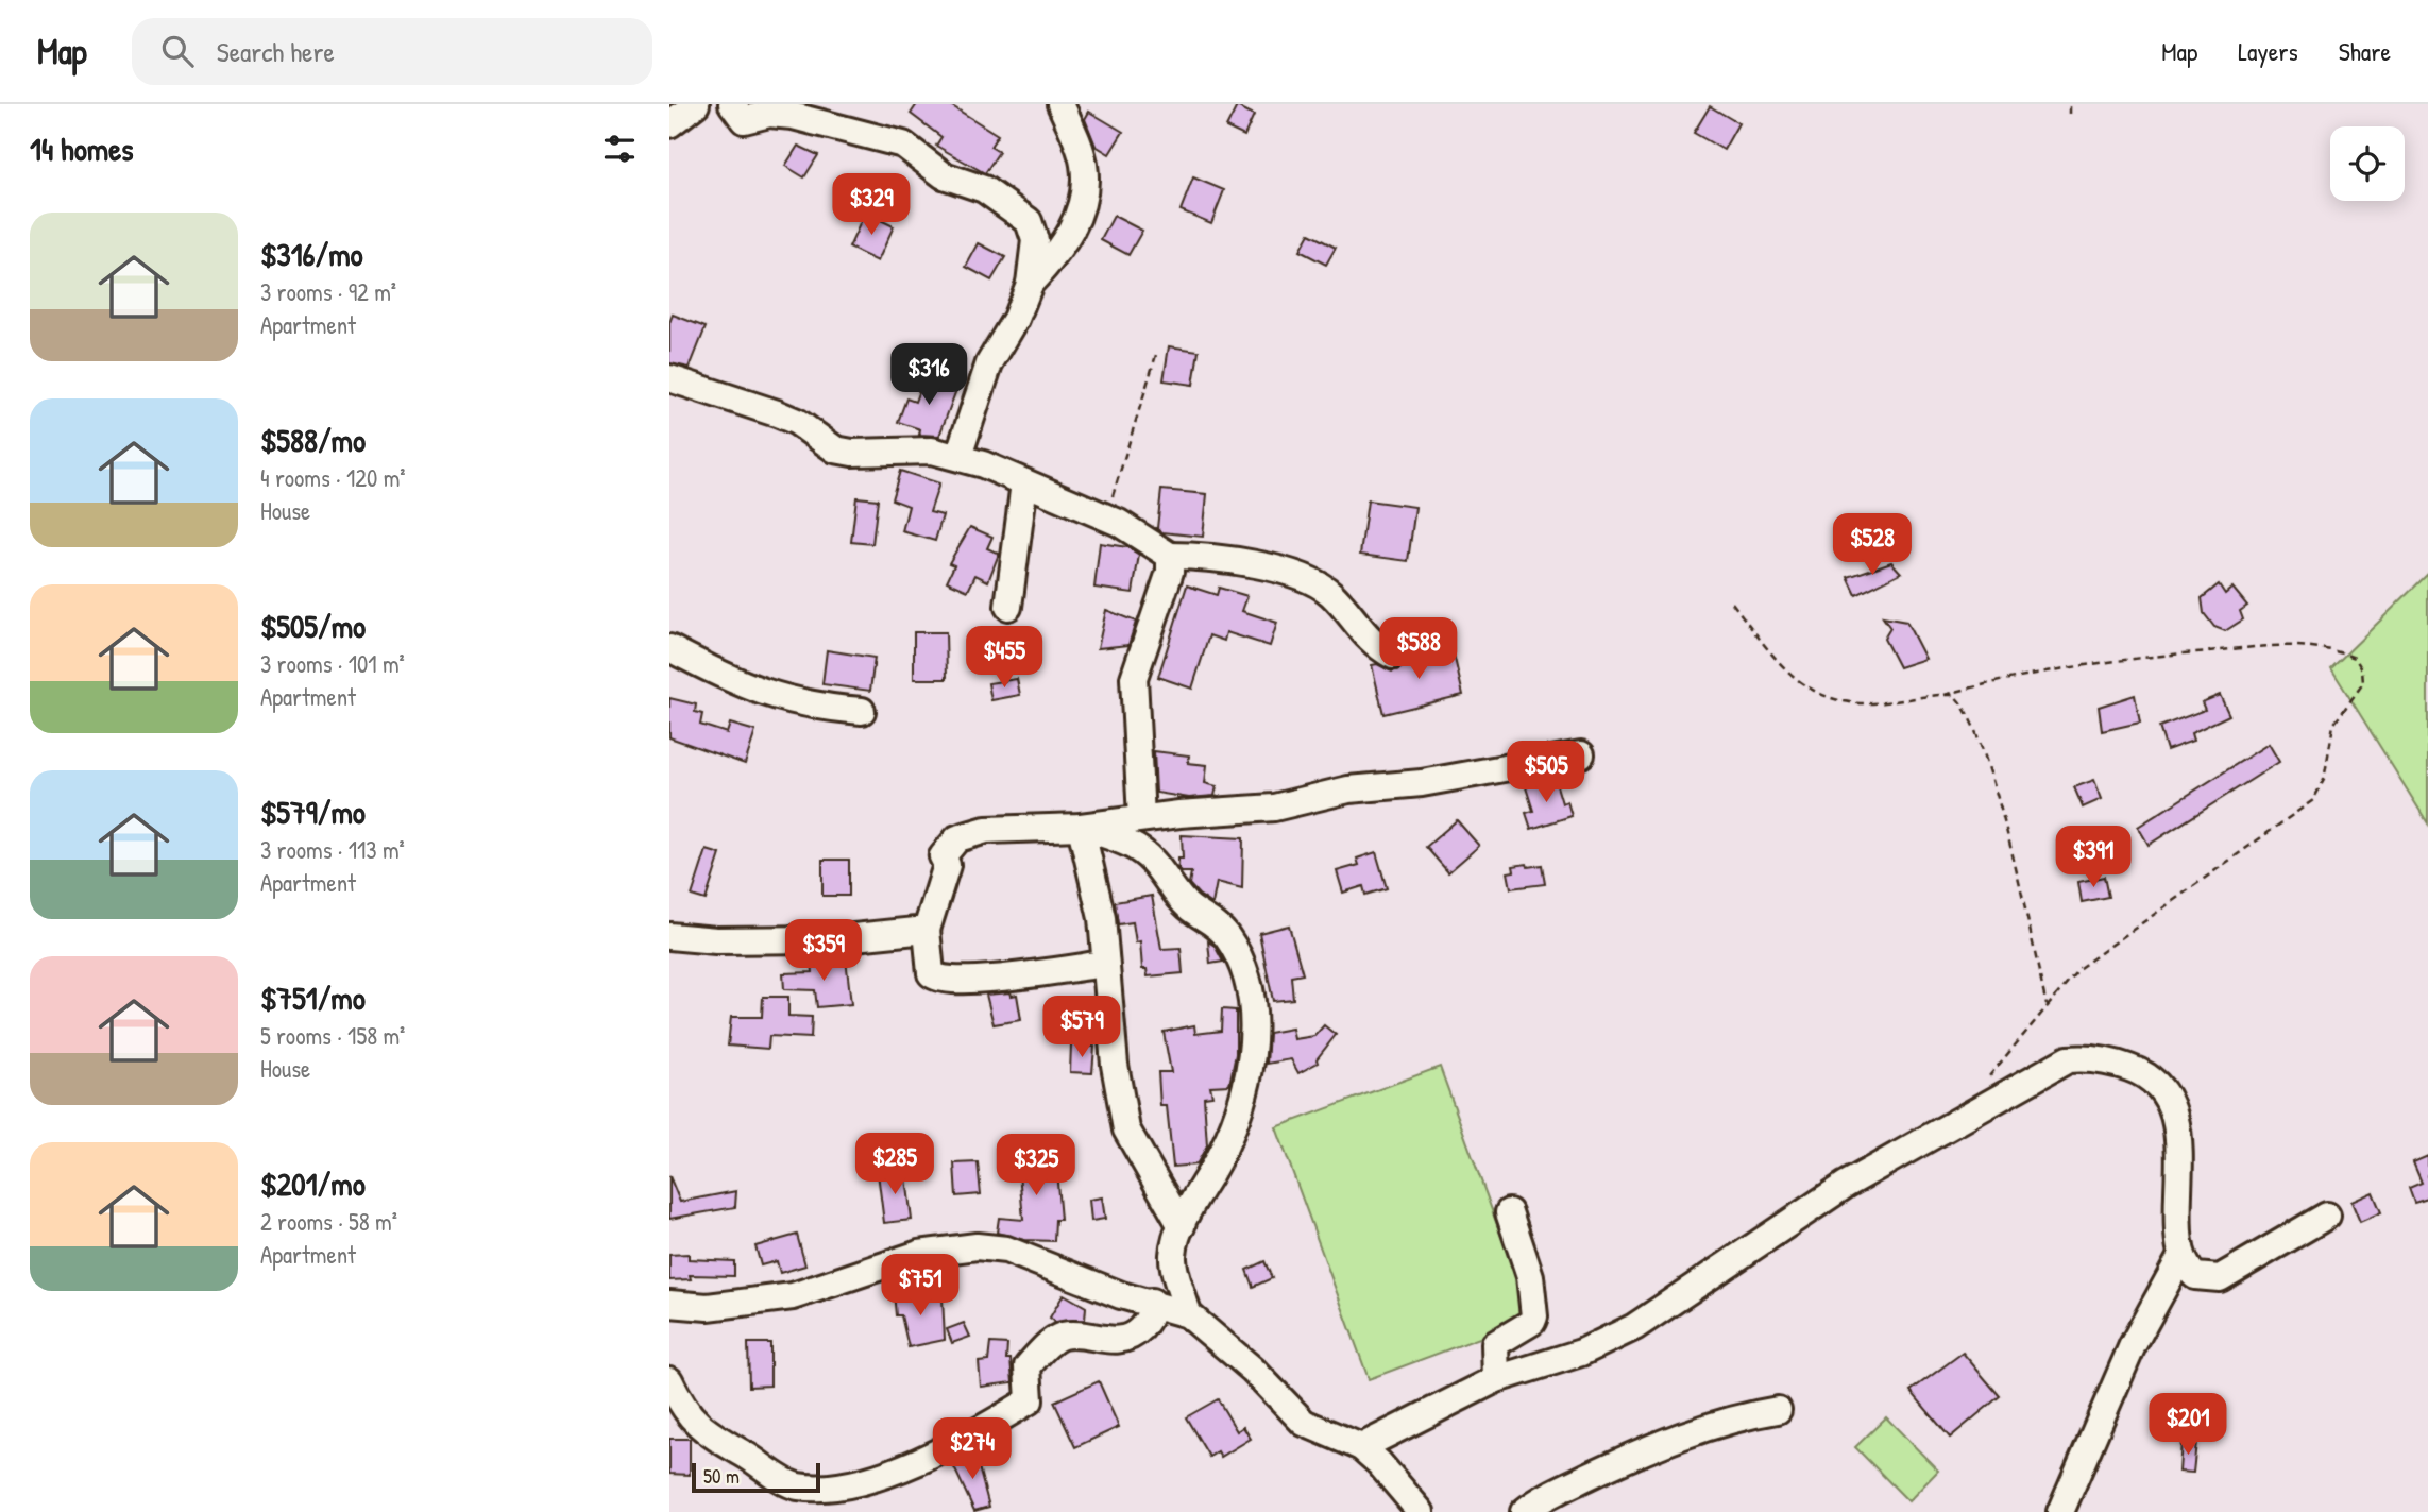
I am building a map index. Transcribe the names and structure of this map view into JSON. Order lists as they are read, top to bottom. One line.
{"scale_bar":"50 m","page":{"header":"Map","search":"Search here","nav":["Map","Layers","Share"],"heading":"14 homes","price":["$329","$316","$528","$588","$455","$505","$391","$359","$579","$285","$325","$751","$201","$274"],"list":[{"name":"$316/mo","note":"3 rooms · 92 m² · Apartment"},{"name":"$588/mo","note":"4 rooms · 120 m² · House"},{"name":"$505/mo","note":"3 rooms · 101 m² · Apartment"},{"name":"$579/mo","note":"3 rooms · 113 m² · Apartment"},{"name":"$751/mo","note":"5 rooms · 158 m² · House"},{"name":"$201/mo","note":"2 rooms · 58 m² · Apartment"}],"scale":"50 m"}}
